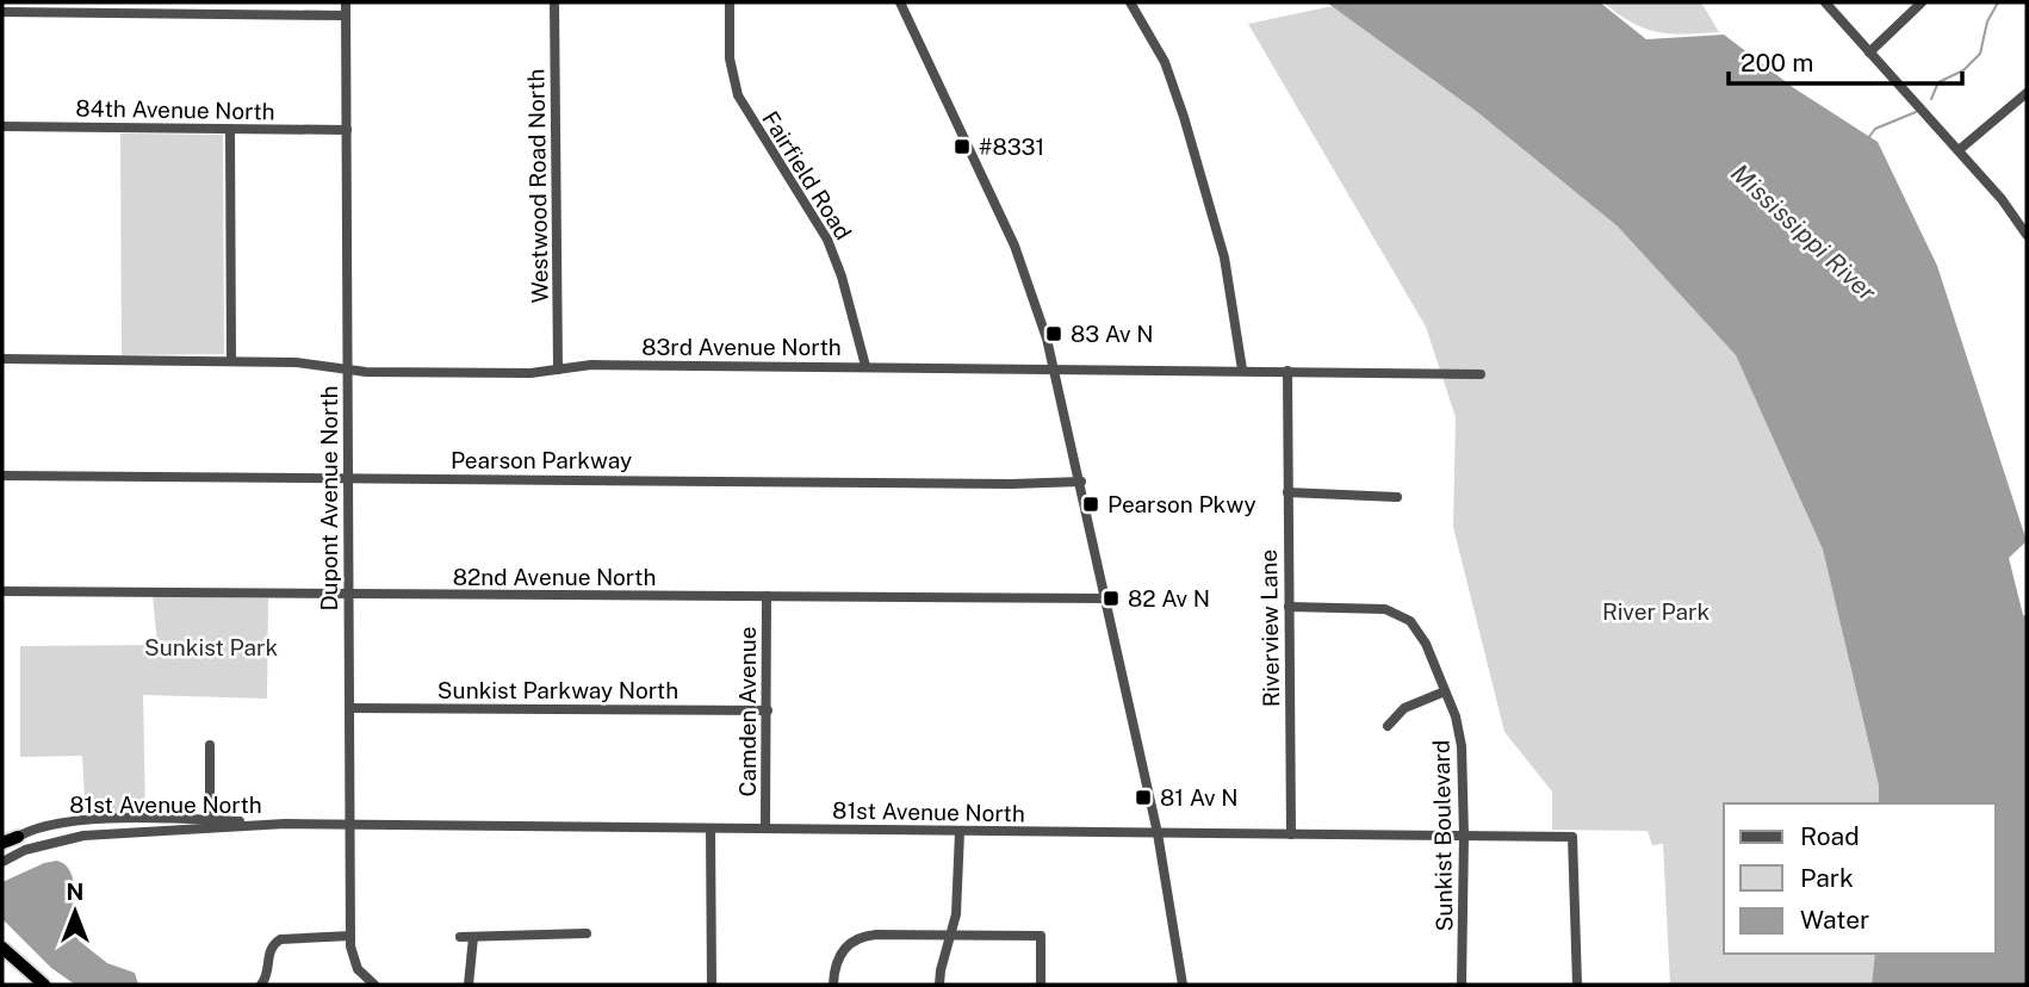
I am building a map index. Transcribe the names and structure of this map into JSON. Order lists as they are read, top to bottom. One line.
{"streets":{"street":["84th Avenue North","Fairfield Road","Westwood Road North","83rd Avenue North","Pearson Parkway","Dupont Avenue North","82nd Avenue North","Riverview Lane","Sunkist Parkway North","Camden Avenue","81st Avenue North","Sunkist Boulevard"]},"crossings":[["84th Avenue North","Dupont Avenue North"],["Fairfield Road","83rd Avenue North"],["Westwood Road North","83rd Avenue North"],["83rd Avenue North","Dupont Avenue North"],["83rd Avenue North","Riverview Lane"],["Pearson Parkway","Dupont Avenue North"],["Dupont Avenue North","82nd Avenue North"],["Dupont Avenue North","Sunkist Parkway North"],["Dupont Avenue North","81st Avenue North"],["82nd Avenue North","Camden Avenue"],["Riverview Lane","81st Avenue North"],["Riverview Lane","Sunkist Boulevard"],["Sunkist Parkway North","Camden Avenue"],["Camden Avenue","81st Avenue North"],["81st Avenue North","Sunkist Boulevard"]],"water":["Mississippi River"],"parks":["River Park","Sunkist Park"],"places":{"transit":["#8331","83 Av N","Pearson Pkwy","82 Av N","81 Av N"]},"legend":["Road","Park","Water"],"scale_bar":"200 m","north":"top"}
